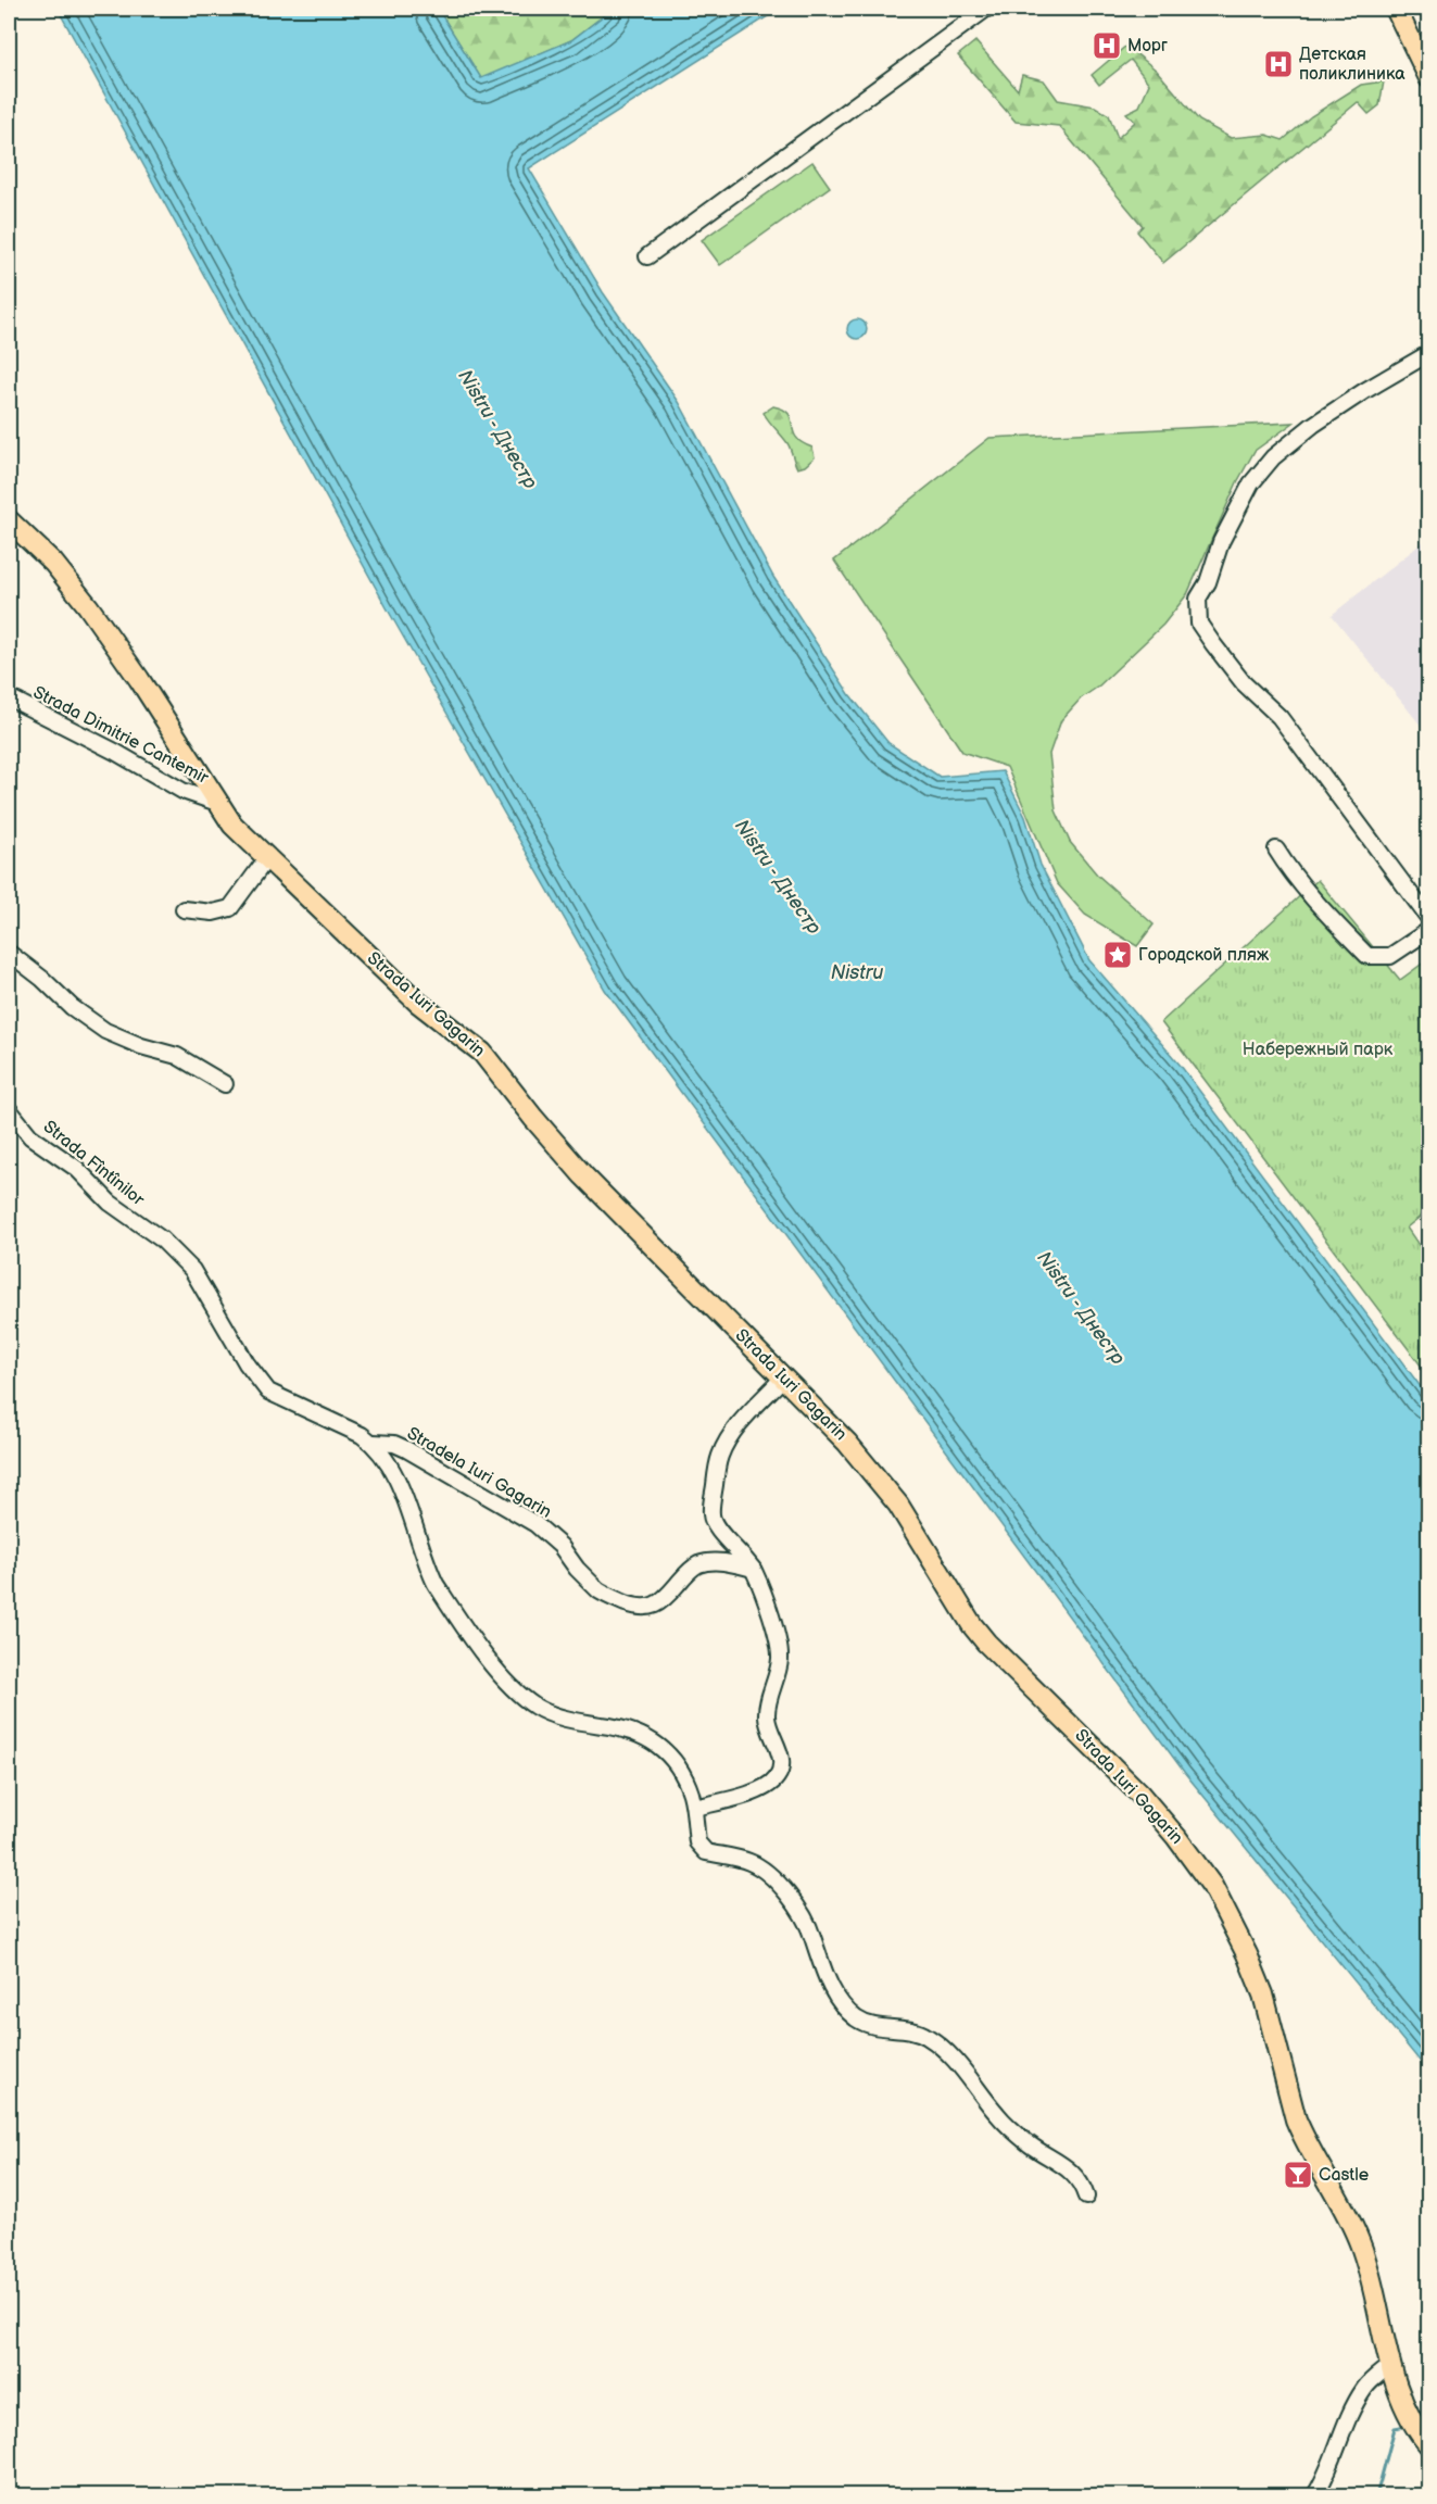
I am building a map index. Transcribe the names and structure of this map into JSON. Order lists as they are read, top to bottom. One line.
{"streets":{"main road":["Strada Iuri Gagarin"],"street":["Strada Dimitrie Cantemir","Strada Fîntînilor","Stradela Iuri Gagarin"]},"crossings":[["Strada Dimitrie Cantemir","Strada Iuri Gagarin"],["Strada Fîntînilor","Stradela Iuri Gagarin"]],"water":["Nistru - Днестр","Nistru"],"parks":["Набережный парк"],"places":{"hospital":["Морг","Детская поликлиника"],"place":["Городской пляж"],"bar":["Castle"]}}
